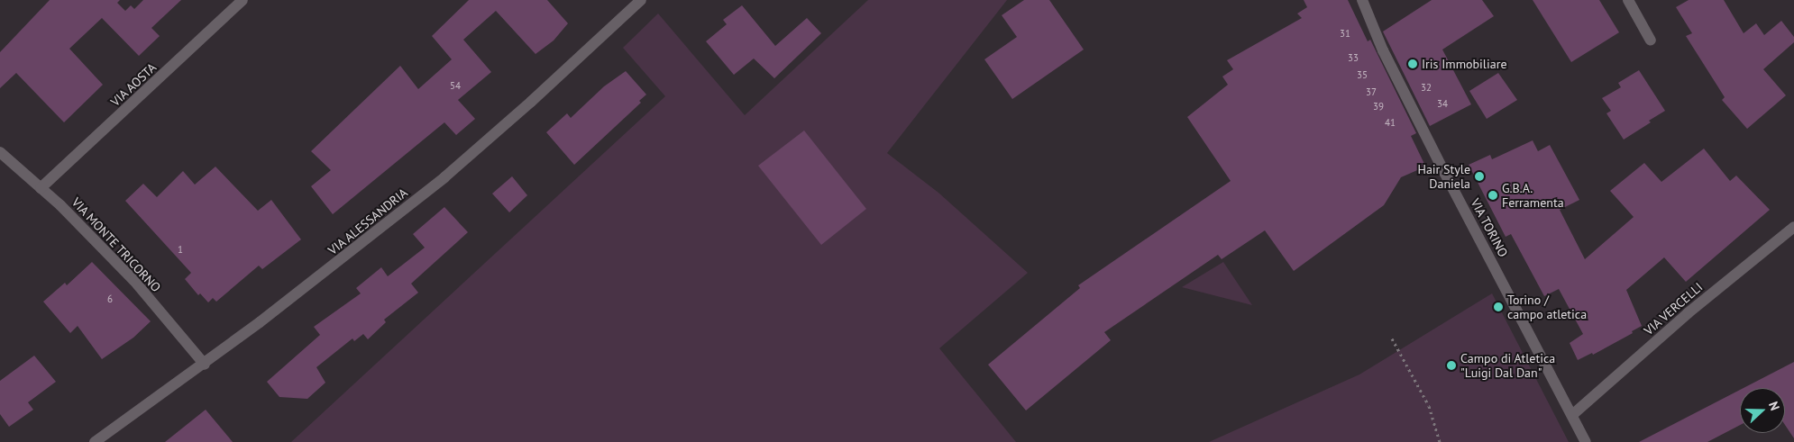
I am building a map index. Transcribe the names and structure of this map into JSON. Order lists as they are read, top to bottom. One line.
{"streets":{"street":["VIA AOSTA","VIA ALESSANDRIA","VIA TORINO","VIA MONTE TRICORNO","VIA VERCELLI"]},"crossings":[["VIA AOSTA","VIA MONTE TRICORNO"],["VIA ALESSANDRIA","VIA MONTE TRICORNO"],["VIA TORINO","VIA VERCELLI"]],"places":["Iris Immobiliare","Hair Style Daniela","G.B.A. Ferramenta","Torino / campo atletica","Campo di Atletica \"Luigi Dal Dan\""],"house_numbers":["31","33","35","54","32","37","34","39","41","1","6"],"north":"right"}
